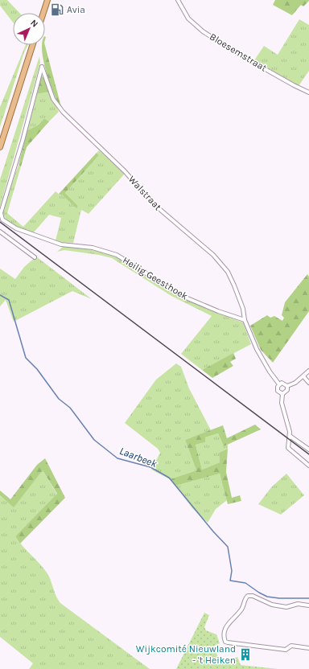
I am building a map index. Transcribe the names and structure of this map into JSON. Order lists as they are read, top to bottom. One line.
{"streets":{"street":["Bloesemstraat","Walstraat","Heilig Geesthoek"]},"crossings":[["Walstraat","Heilig Geesthoek"]],"water":["Laarbeek"],"places":{"fuel station":["Avia"],"building":["Wijkcomité Nieuwland - 't Heiken"]},"north":"top right"}
